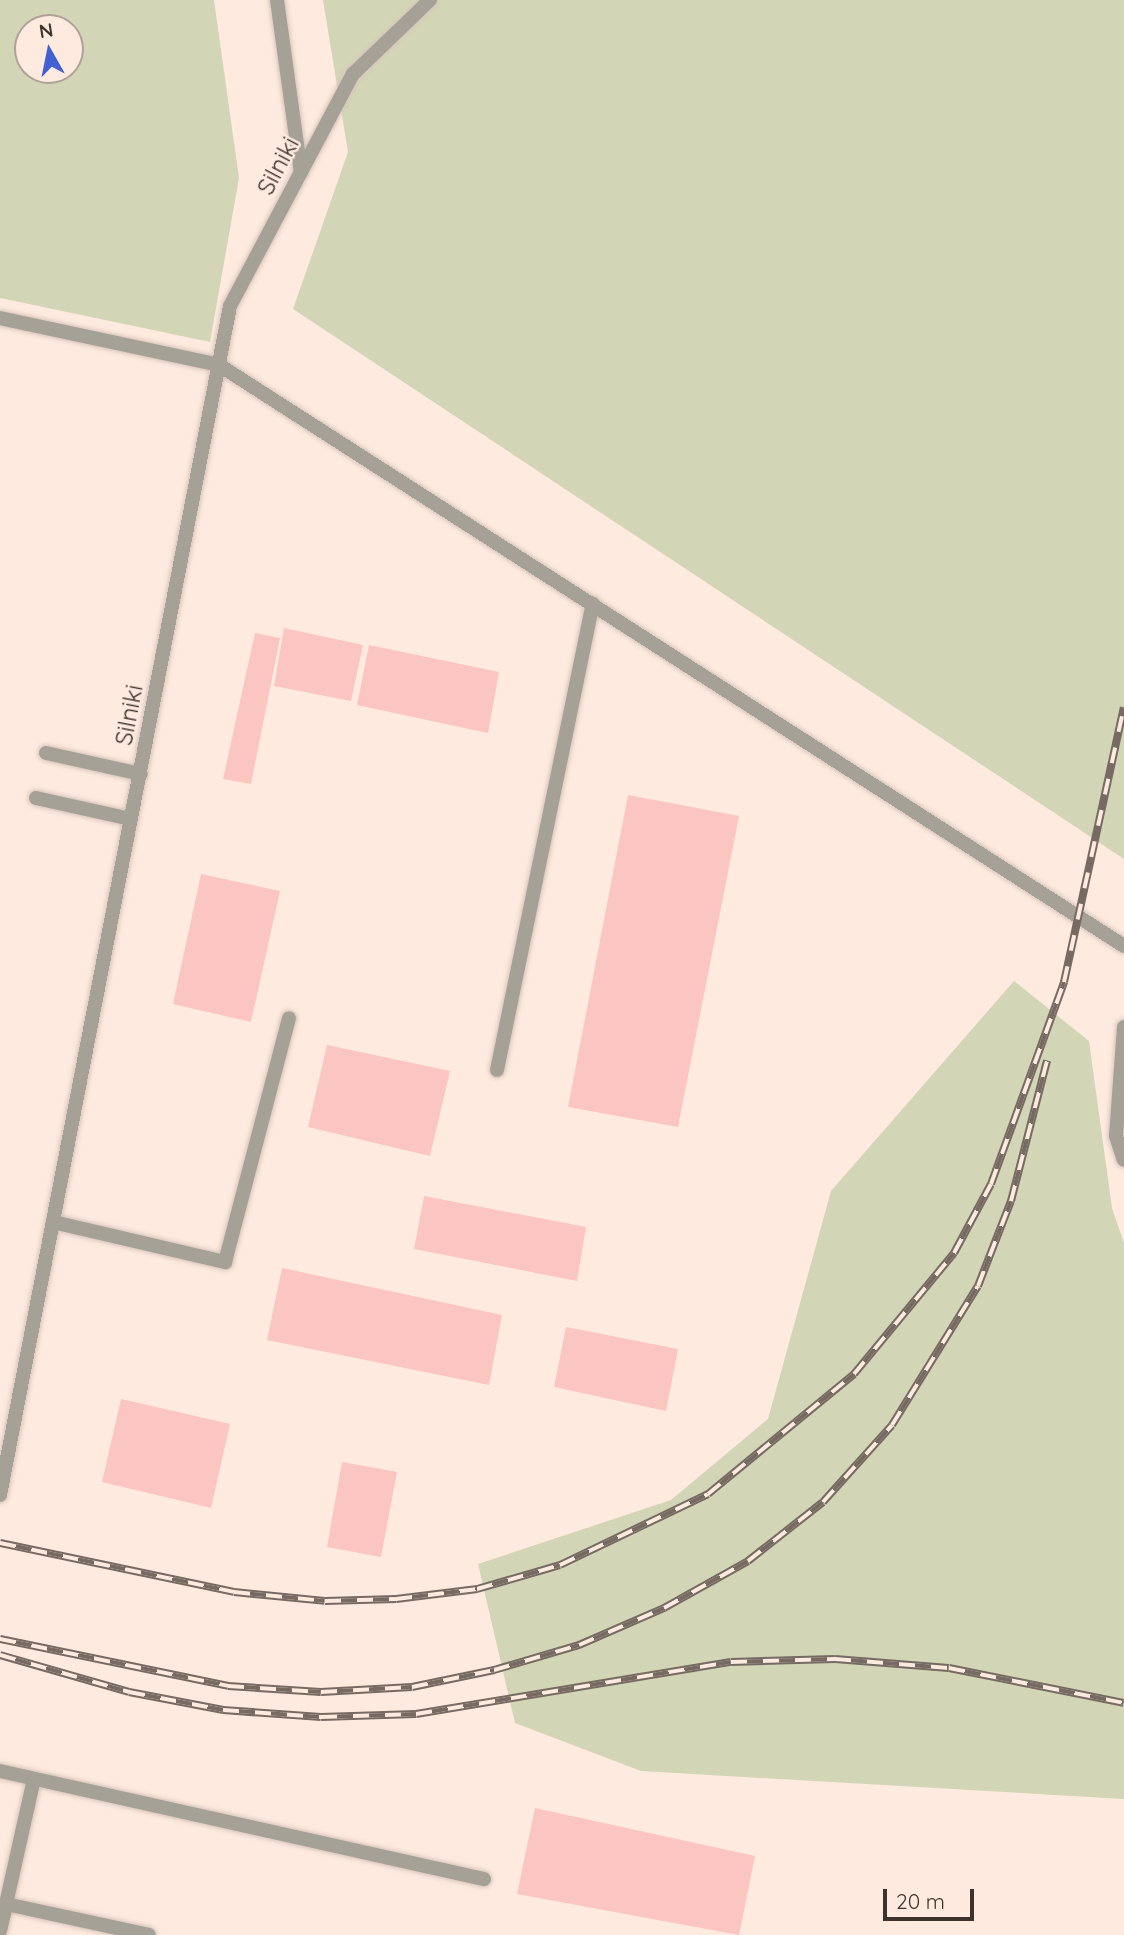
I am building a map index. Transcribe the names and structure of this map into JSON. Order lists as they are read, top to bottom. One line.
{"streets":{"lane":["Silniki"]},"scale_bar":"20 m","north":"top"}
